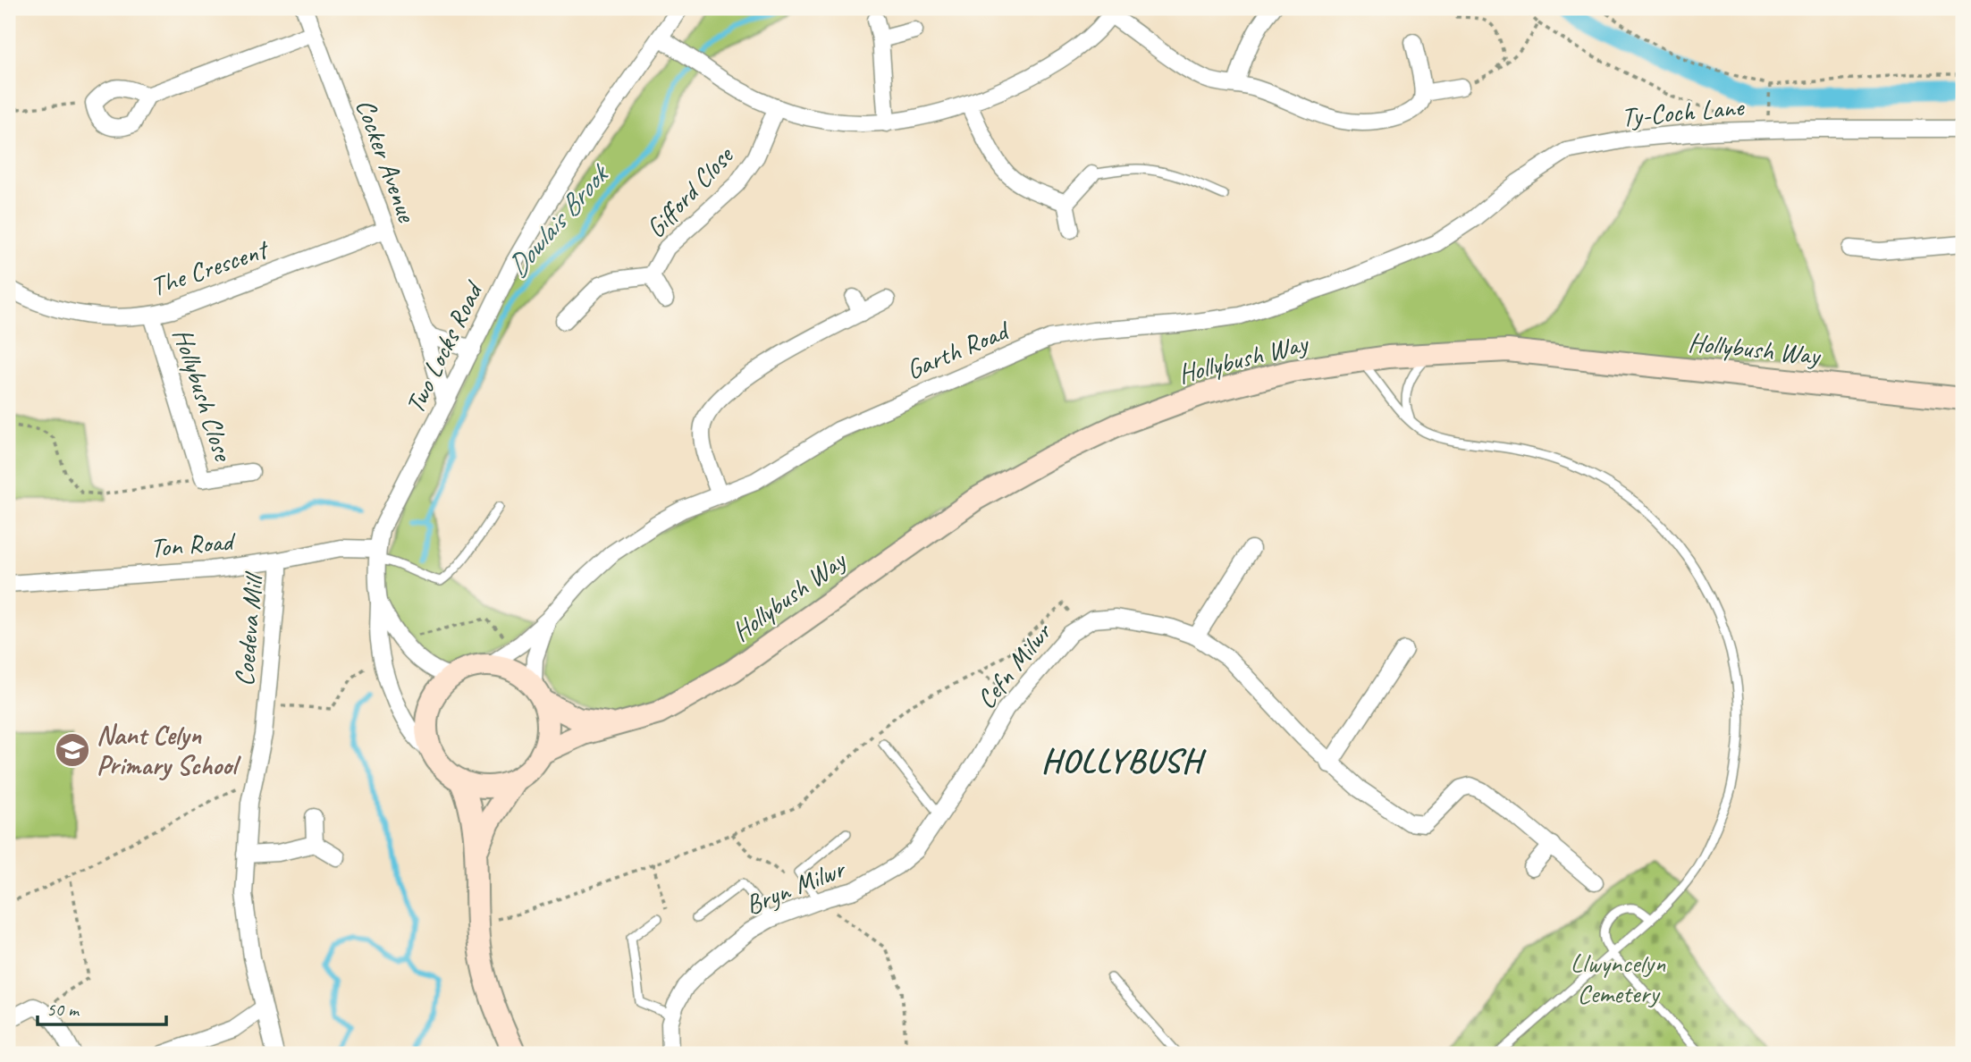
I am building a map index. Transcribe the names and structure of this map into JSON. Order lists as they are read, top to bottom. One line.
{"streets":{"street":["Ty-Coch Lane","Cocker Avenue","Gifford Close","The Crescent","Two Locks Road","Hollybush Way","Garth Road","Hollybush Close","Ton Road","Coedeva Mill","Cefn Milwr","Bryn Milwr"]},"crossings":[["Ty-Coch Lane","Garth Road"],["Cocker Avenue","The Crescent"],["Cocker Avenue","Two Locks Road"],["The Crescent","Hollybush Close"],["Two Locks Road","Hollybush Way"],["Two Locks Road","Garth Road"],["Two Locks Road","Ton Road"],["Hollybush Way","Garth Road"],["Ton Road","Coedeva Mill"],["Cefn Milwr","Bryn Milwr"]],"districts":["HOLLYBUSH"],"water":["Dowlais Brook"],"parks":["Llwyncelyn Cemetery"],"places":{"school or university":["Nant Celyn Primary School"]},"scale_bar":"50 m"}
